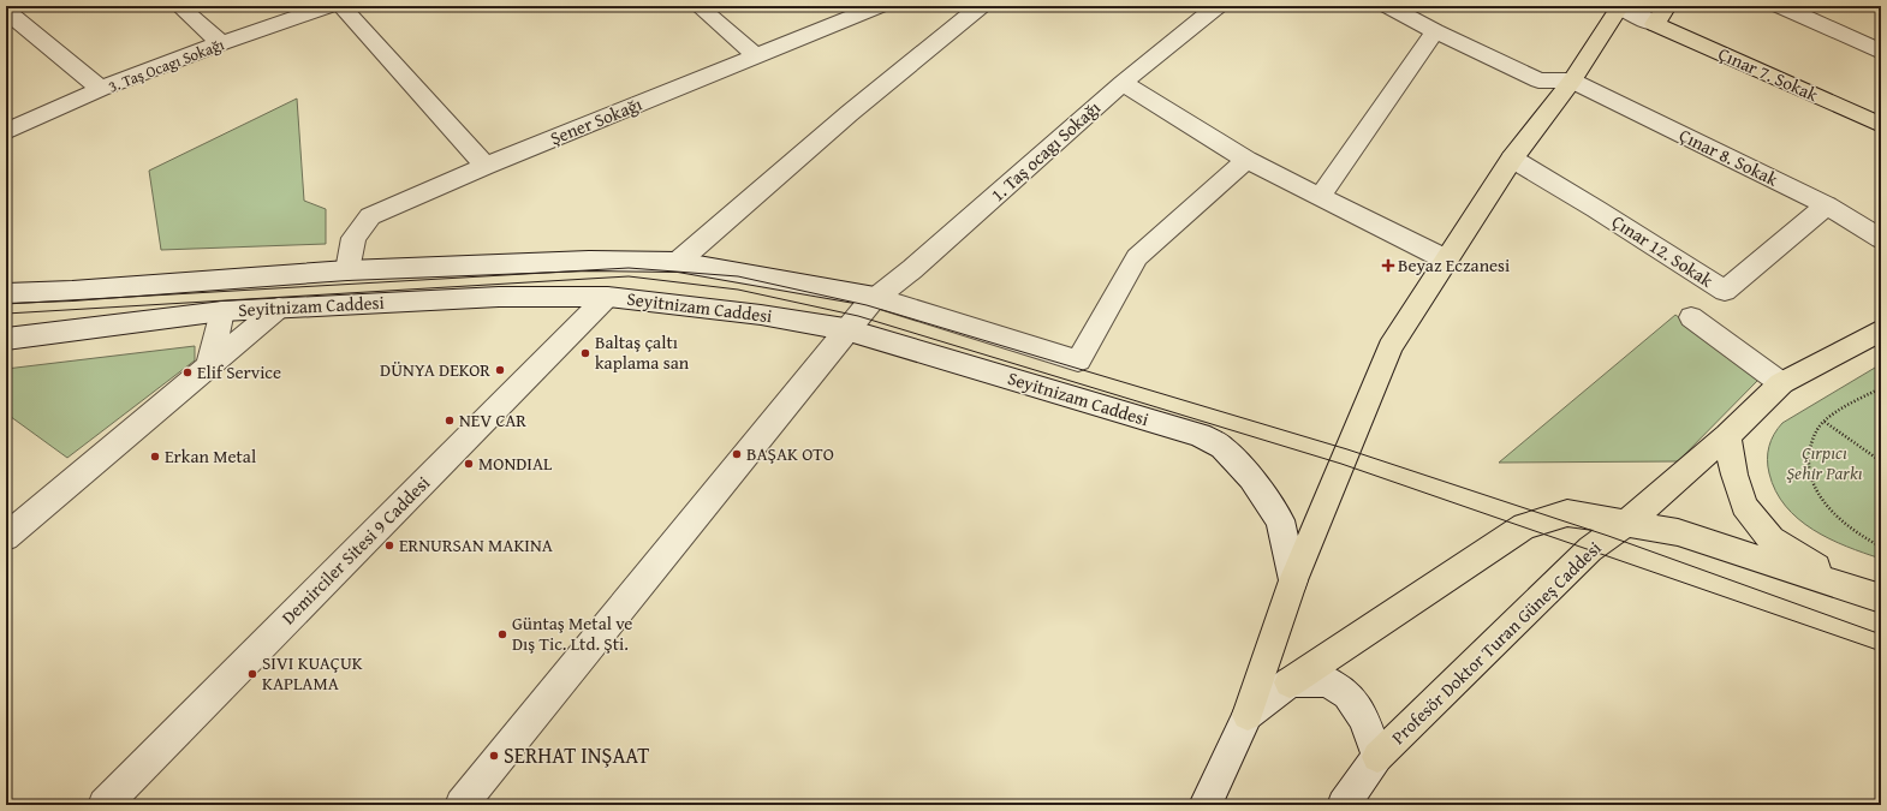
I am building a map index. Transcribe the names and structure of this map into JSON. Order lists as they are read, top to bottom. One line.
{"streets":{"main road":["Çınar 7. Sokak","Profesör Doktor Turan Güneş Caddesi"],"street":["3. Taş Ocagı Sokağı","Şener Sokağı","1. Taş ocagı Sokağı","Çınar 8. Sokak","Çınar 12. Sokak","Seyitnizam Caddesi","Demirciler Sitesi 9 Caddesi"]},"crossings":[["Şener Sokağı","Seyitnizam Caddesi"],["1. Taş ocagı Sokağı","Seyitnizam Caddesi"],["Çınar 8. Sokak","Çınar 12. Sokak"],["Seyitnizam Caddesi","Demirciler Sitesi 9 Caddesi"]],"parks":["Çırpıcı Şehir Parkı"],"places":{"health":["Beyaz Eczanesi"],"other":["Baltaş çaltı kaplama san","DÜNYA DEKOR","Elif Service","NEV CAR","BAŞAK OTO","Erkan Metal","MONDIAL","ERNURSAN MAKINA","Güntaş Metal ve Dış Tic. Ltd. Şti.","SIVI KUAÇUK KAPLAMA","SERHAT INŞAAT"]}}
